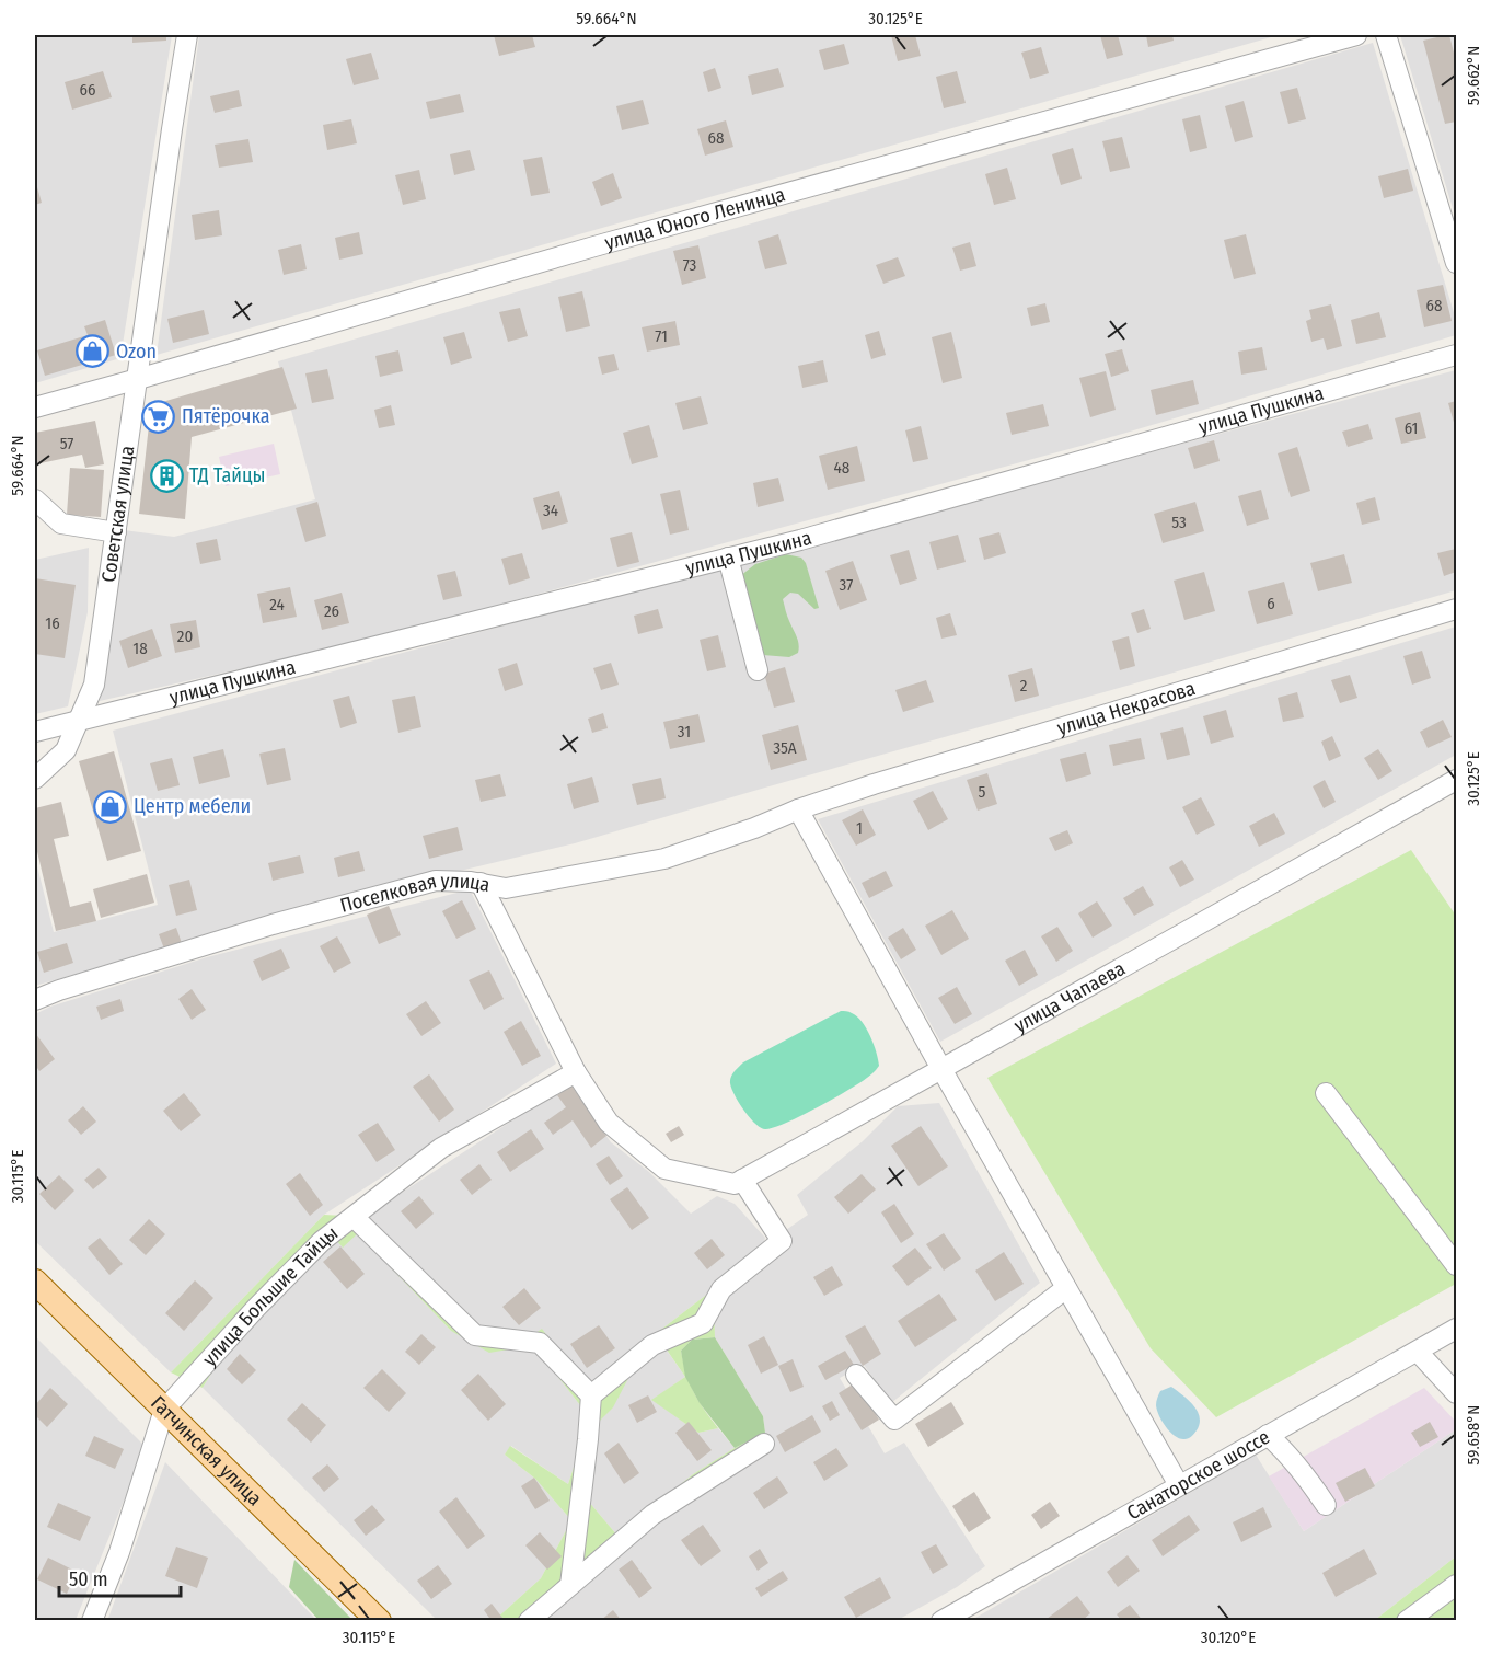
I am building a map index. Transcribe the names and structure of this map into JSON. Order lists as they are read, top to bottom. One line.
{"streets":{"main road":["Гатчинская улица"],"street":["улица Юного Ленинца","улица Пушкина","Советская улица","улица Некрасова","Поселковая улица","улица Чапаева","улица Большие Тайцы","Санаторское шоссе"]},"crossings":[["улица Юного Ленинца","Советская улица"],["улица Пушкина","Советская улица"],["улица Некрасова","Поселковая улица"],["улица Большие Тайцы","Гатчинская улица"]],"places":{"shop":["Ozon","Центр мебели"],"supermarket":["Пятёрочка"],"building":["ТД Тайцы"]},"house_numbers":["66","68","73","68","71","61","57","48","34","53","37","6","24","26","16","20","18","2","31","35А","5","1"],"scale_bar":"50 m","coordinates":["59.664°N","30.125°E","59.662°N","30.115°E","59.658°N","30.120°E"]}
